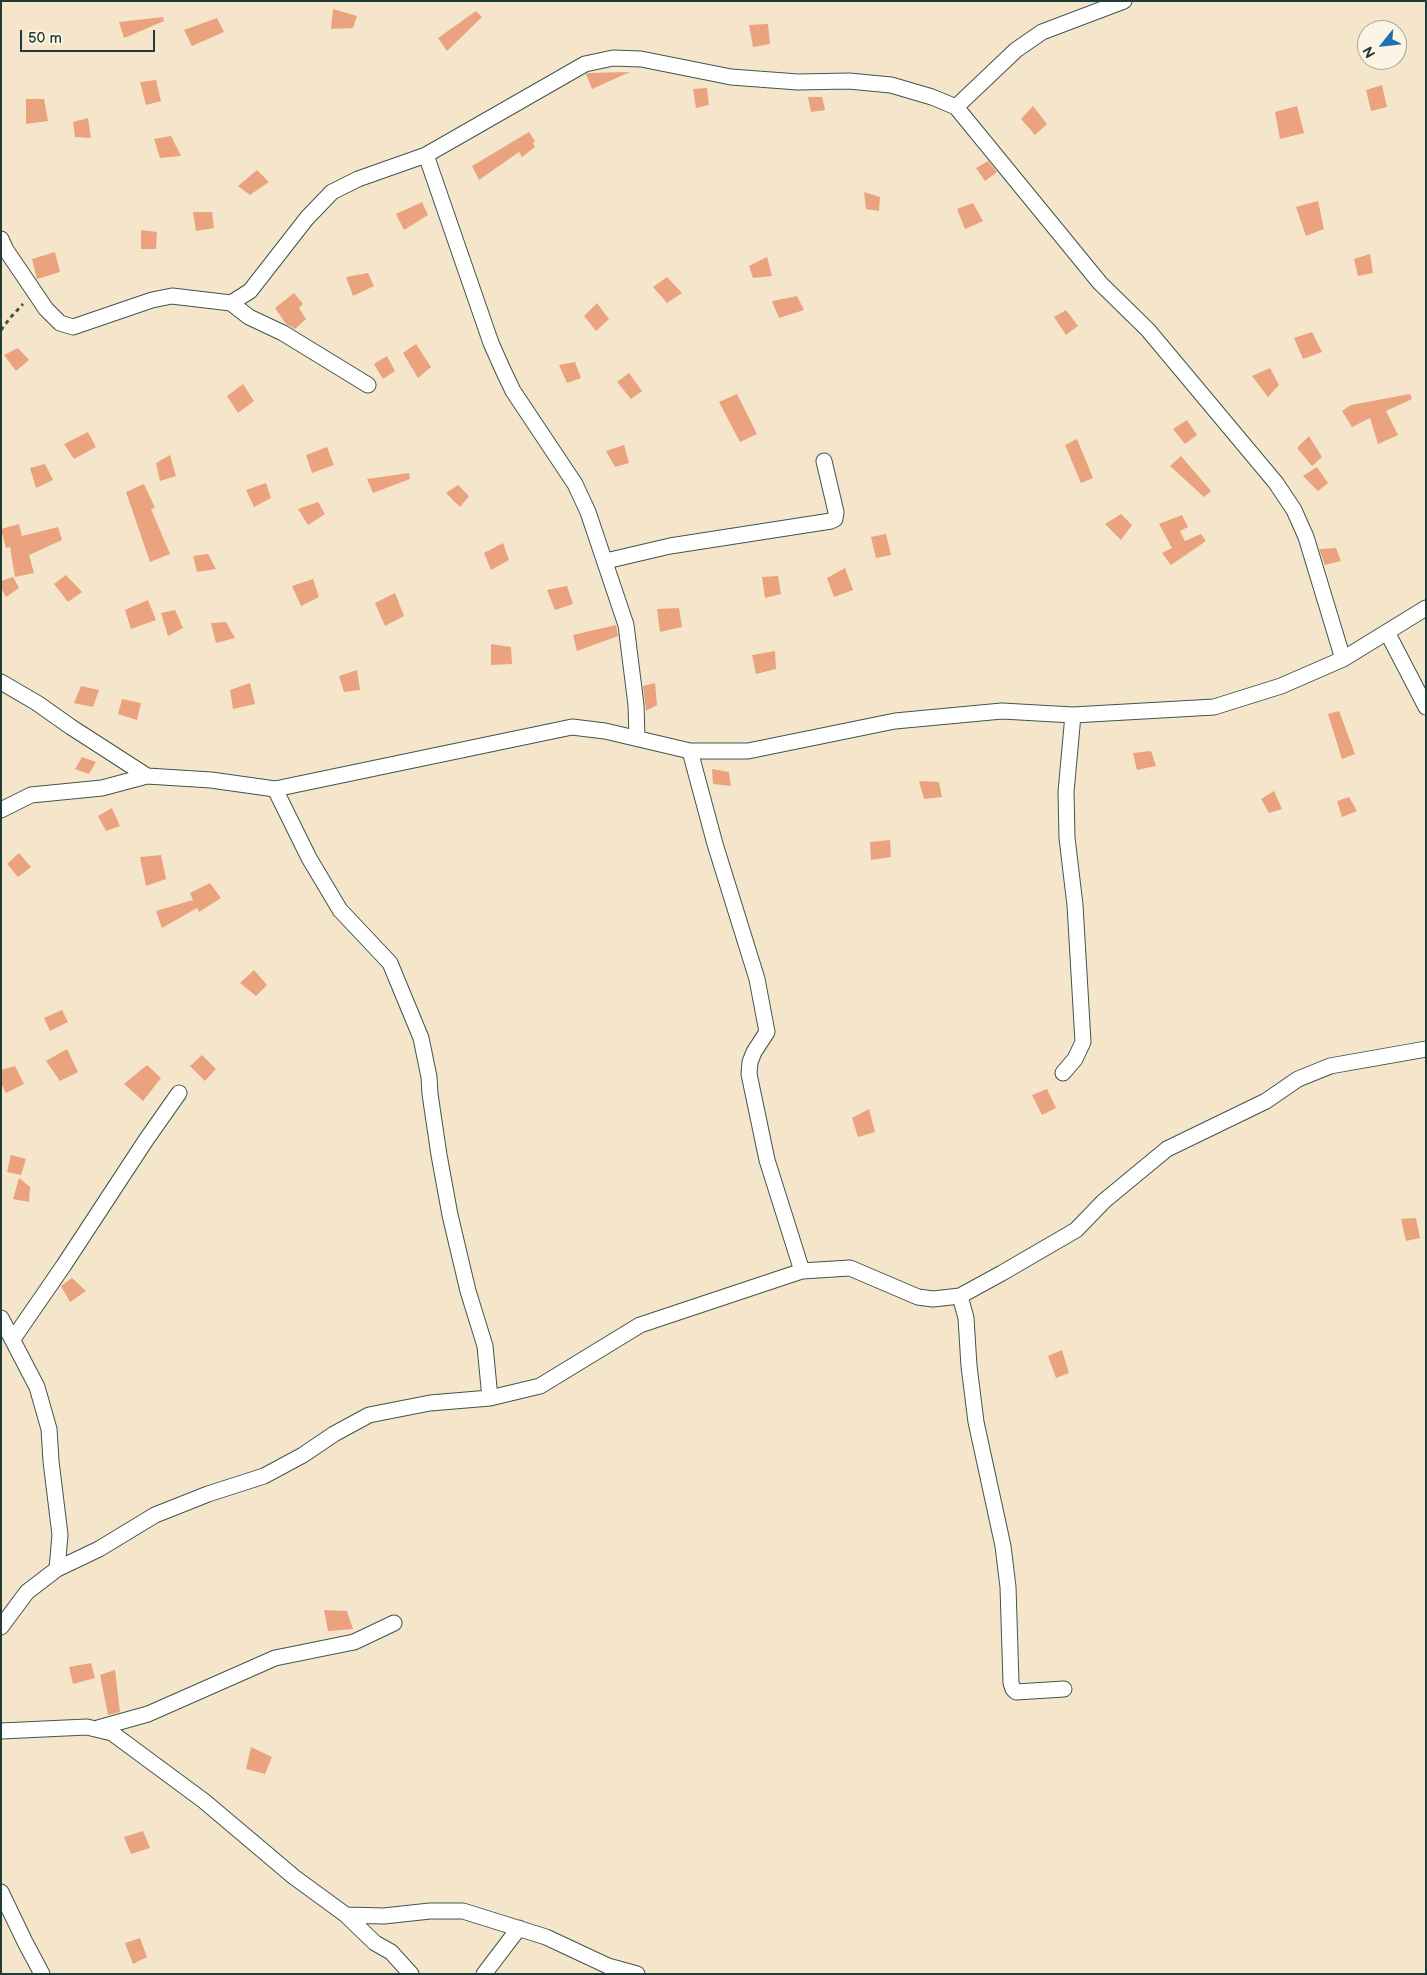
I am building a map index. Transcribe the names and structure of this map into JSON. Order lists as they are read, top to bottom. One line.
{"scale_bar":"50 m","north":"bottom left"}
